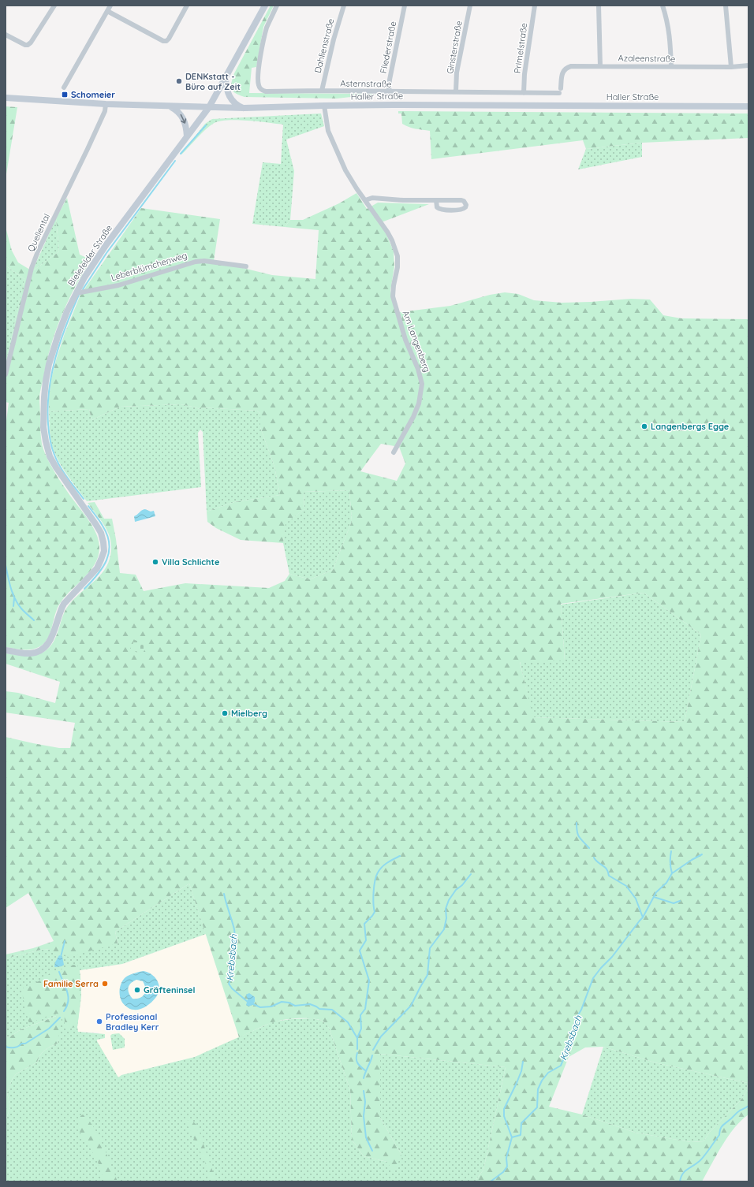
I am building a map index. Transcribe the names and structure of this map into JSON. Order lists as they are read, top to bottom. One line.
{"streets":{"main road":["Haller Straße","Bielefelder Straße"],"street":["Dahlienstraße","Fliederstraße","Ginsterstraße","Primelstraße","Azaleenstraße","Asternstraße","Quellental","Leberblümchenweg","Am Langenberg"]},"crossings":[["Dahlienstraße","Asternstraße"],["Fliederstraße","Asternstraße"],["Ginsterstraße","Asternstraße"],["Primelstraße","Asternstraße"],["Azaleenstraße","Asternstraße"],["Haller Straße","Quellental"],["Haller Straße","Bielefelder Straße"],["Haller Straße","Am Langenberg"],["Bielefelder Straße","Leberblümchenweg"]],"water":["Krebsbach"],"places":{"other":["DENKstatt - Büro auf Zeit","Langenbergs Egge","Villa Schlichte","Mielberg","Familie Serra","Gräfteninsel","Professional Bradley Kerr"],"transit":["Schomeier"]}}
